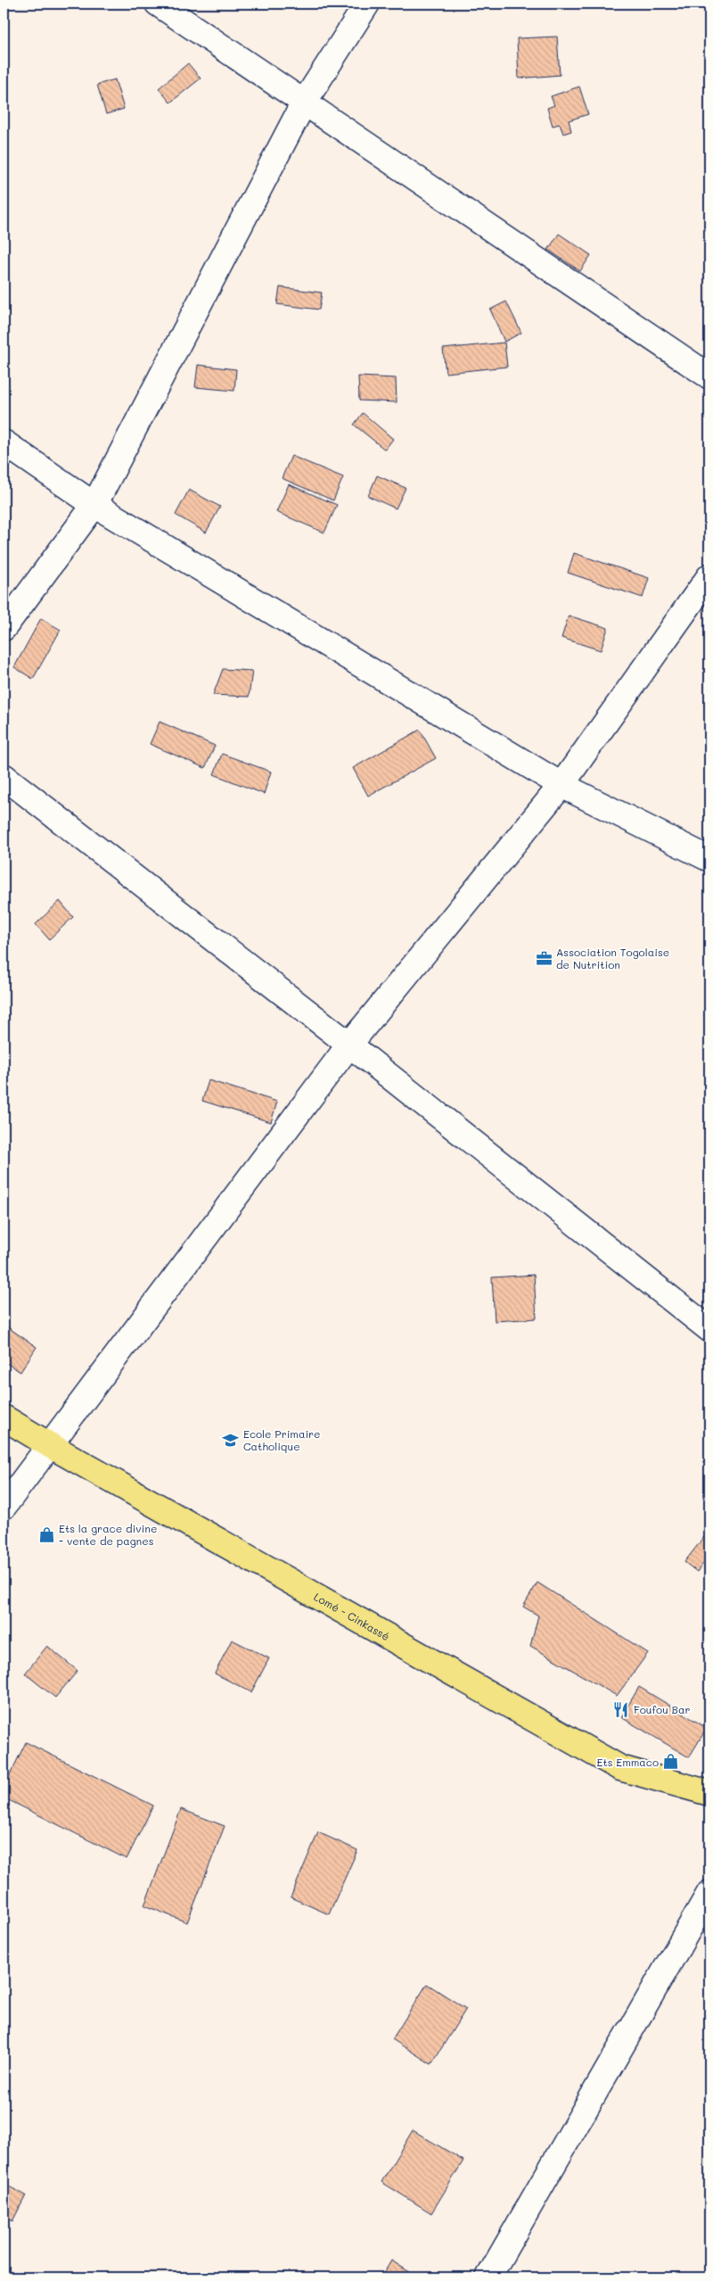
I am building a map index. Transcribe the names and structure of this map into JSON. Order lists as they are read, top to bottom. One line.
{"streets":{"highway":["Lomé - Cinkassé"]},"places":{"office":["Association Togolaise de Nutrition"],"school or university":["Ecole Primaire Catholique"],"shop":["Ets la grace divine - vente de pagnes","Ets Emmaco"],"restaurant":["Foufou Bar"]}}
